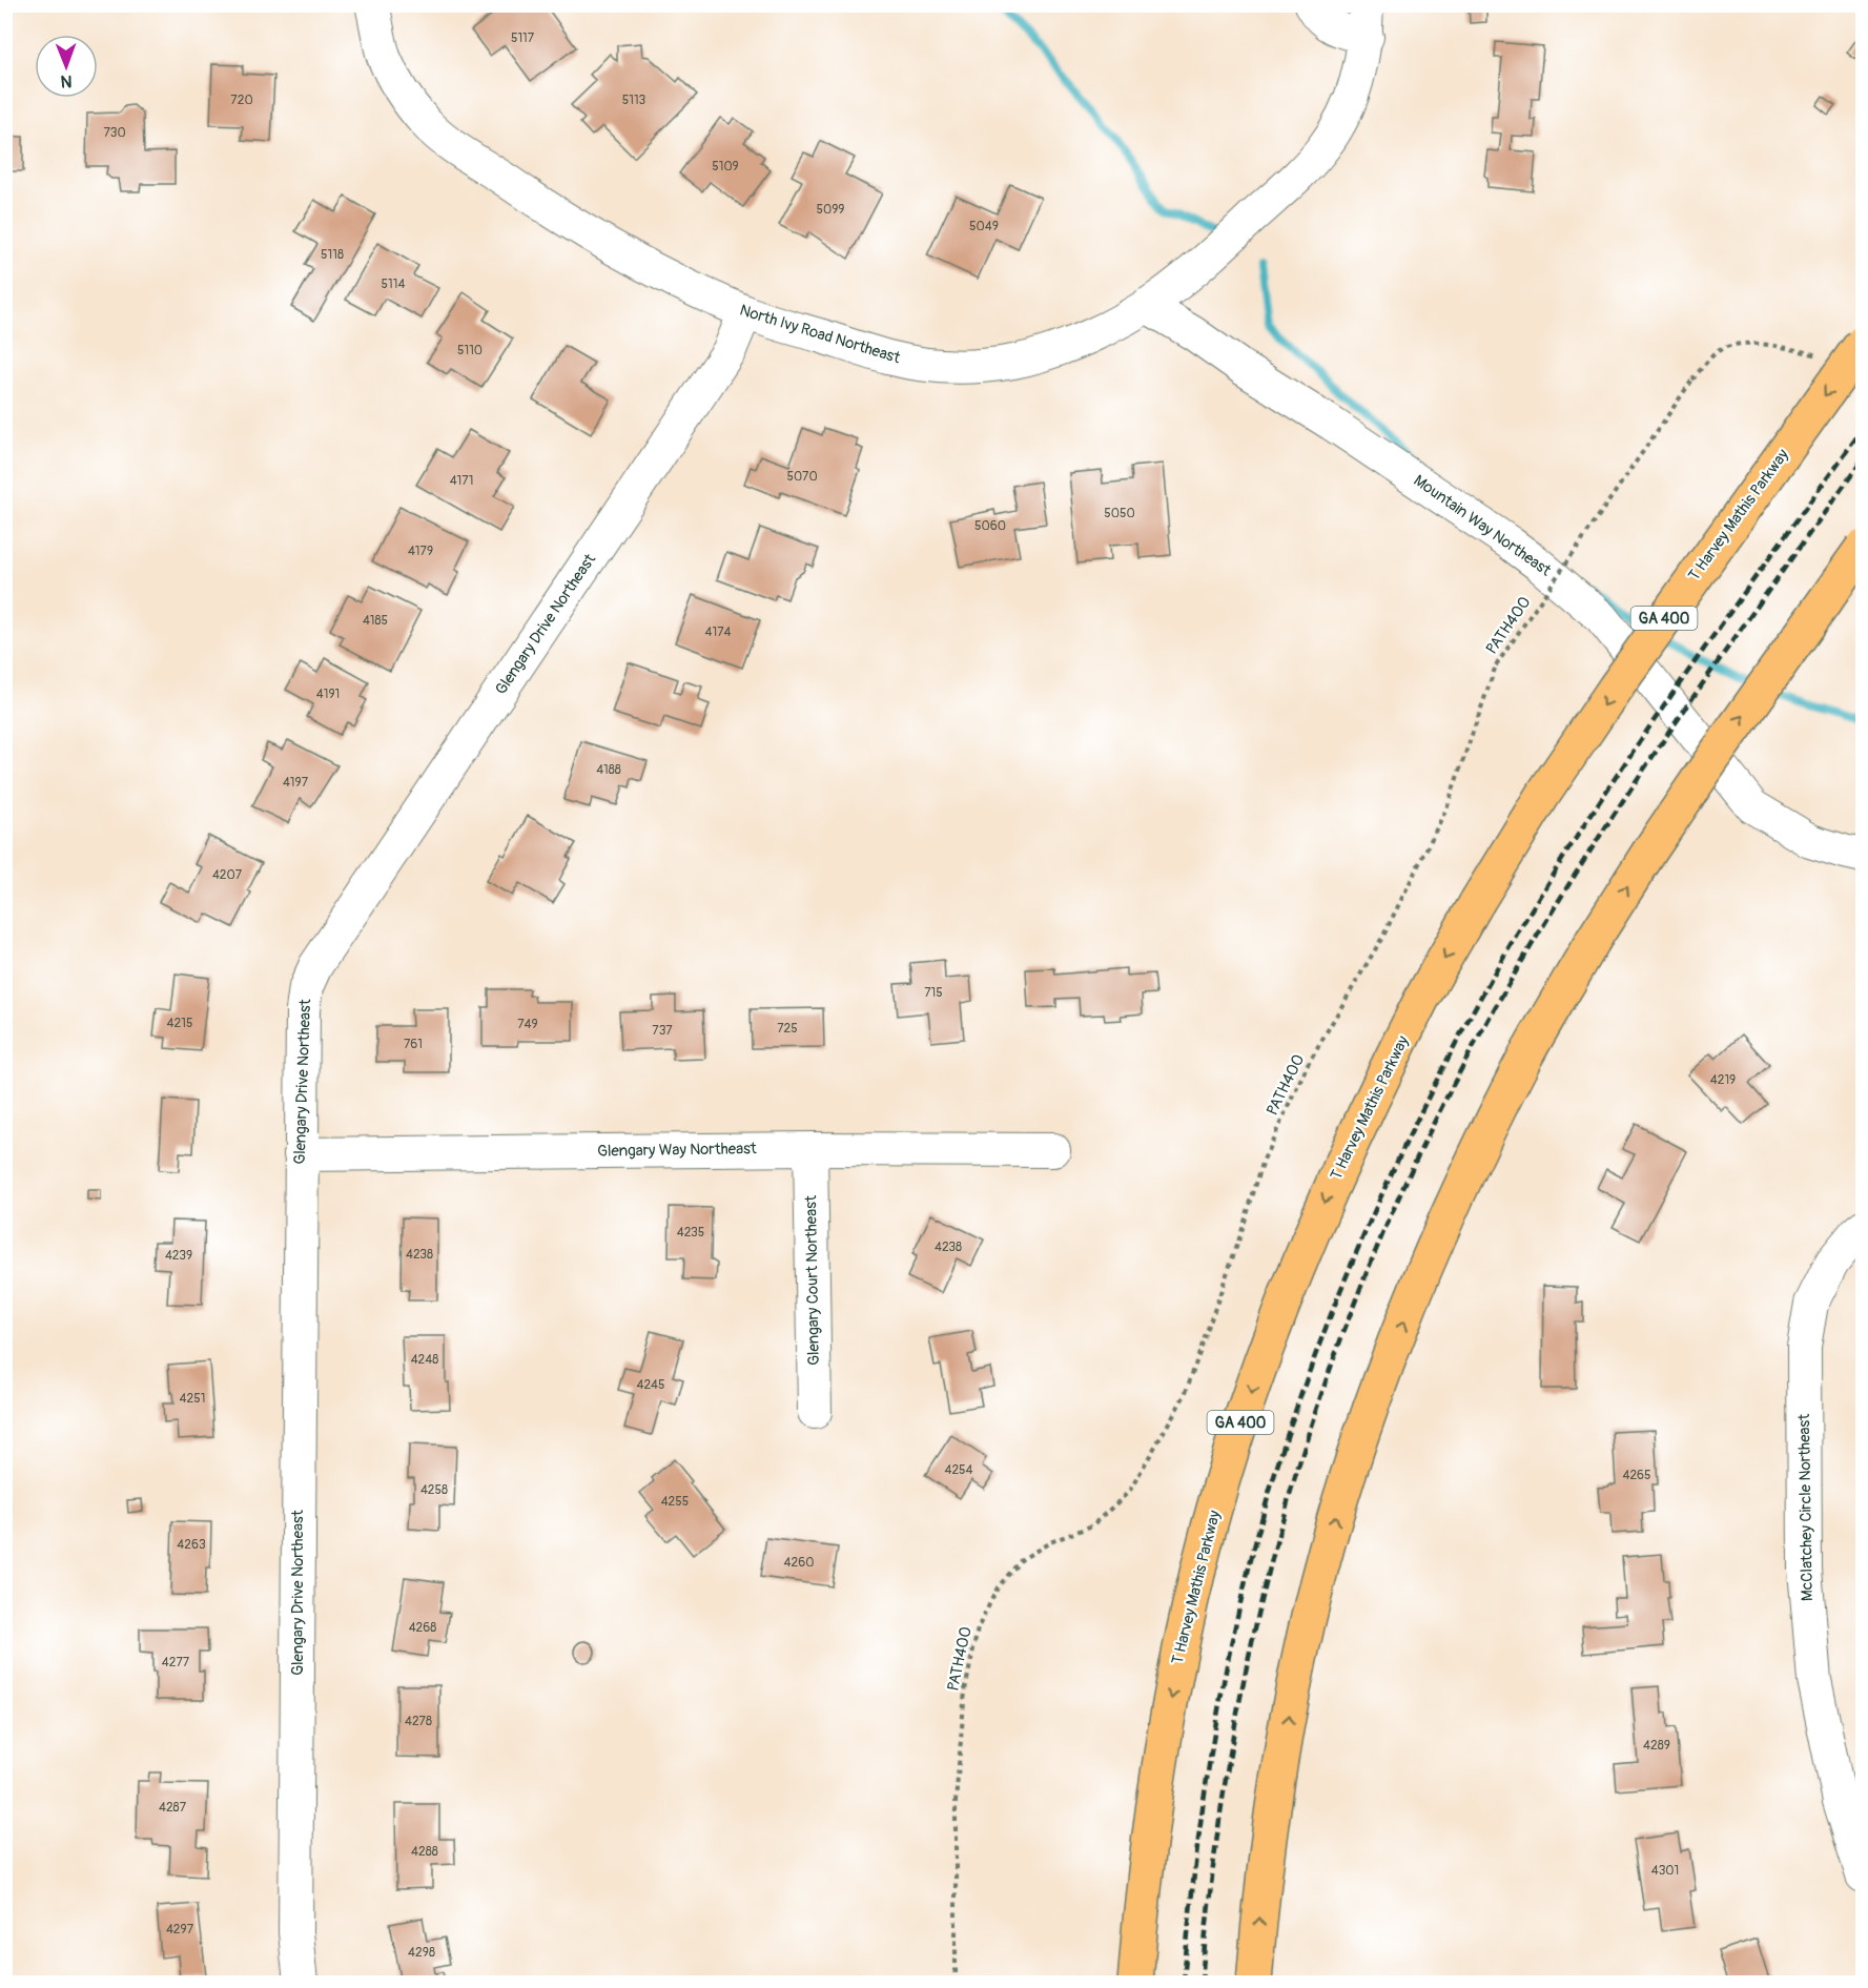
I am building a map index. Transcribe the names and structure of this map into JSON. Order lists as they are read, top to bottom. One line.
{"streets":{"highway":["T Harvey Mathis Parkway","GA 400"],"street":["North Ivy Road Northeast","Mountain Way Northeast","Glengary Drive Northeast","Glengary Way Northeast","Glengary Court Northeast","McClatchey Circle Northeast"],"path":["PATH400"]},"crossings":[["North Ivy Road Northeast","Mountain Way Northeast"],["North Ivy Road Northeast","Glengary Drive Northeast"],["Glengary Drive Northeast","Glengary Way Northeast"],["Glengary Way Northeast","Glengary Court Northeast"]],"house_numbers":["5117","720","5113","730","5109","5099","5049","5118","5114","5110","5070","4171","5050","5060","4179","4185","4174","4191","4188","4197","4207","715","4215","749","725","737","761","4219","4235","4238","4238","4239","4248","4245","4251","4254","4265","4258","4255","4263","4260","4268","4277","4278","4289","4287","4288","4301","4297","4298"],"north":"bottom"}
